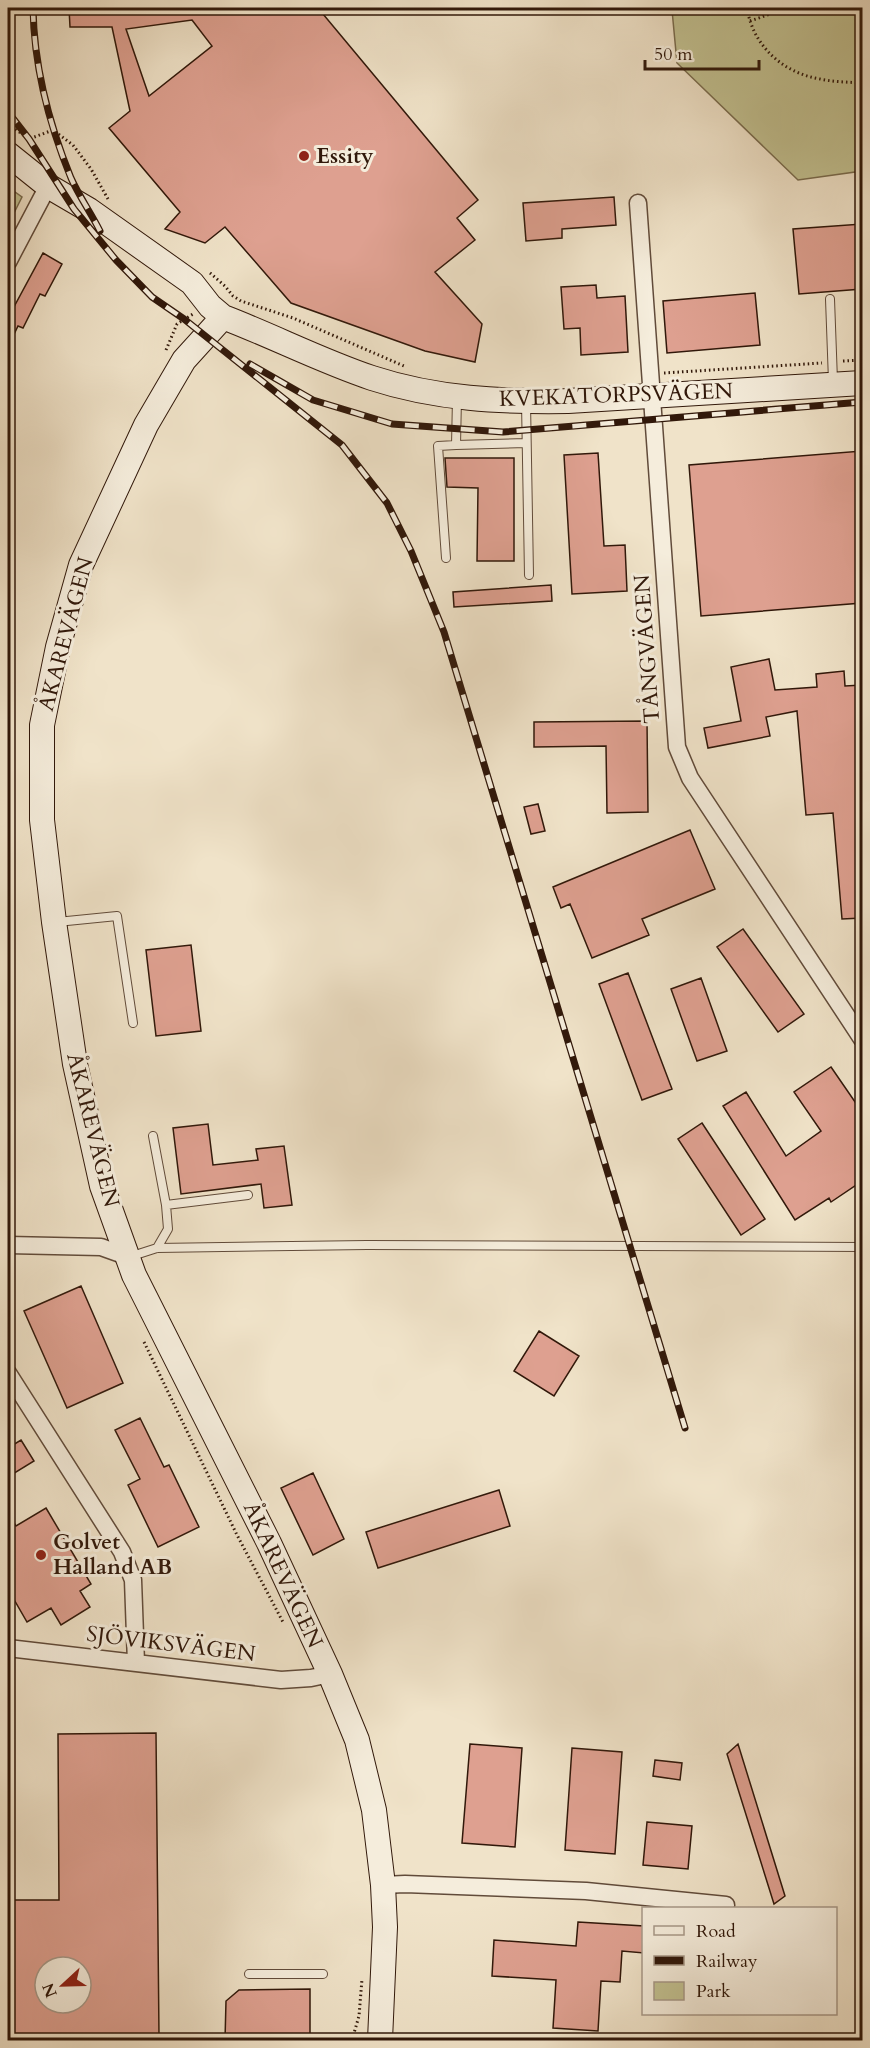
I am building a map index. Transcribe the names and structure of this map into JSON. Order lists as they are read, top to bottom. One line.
{"streets":{"street":["KVEKATORPSVÄGEN","ÅKAREVÄGEN","TÅNGVÄGEN","SJÖVIKSVÄGEN"]},"crossings":[["KVEKATORPSVÄGEN","ÅKAREVÄGEN"],["KVEKATORPSVÄGEN","TÅNGVÄGEN"],["ÅKAREVÄGEN","SJÖVIKSVÄGEN"]],"places":["Essity","Golvet Halland AB"],"legend":["Road","Railway","Park"],"scale_bar":"50 m","north":"left"}
